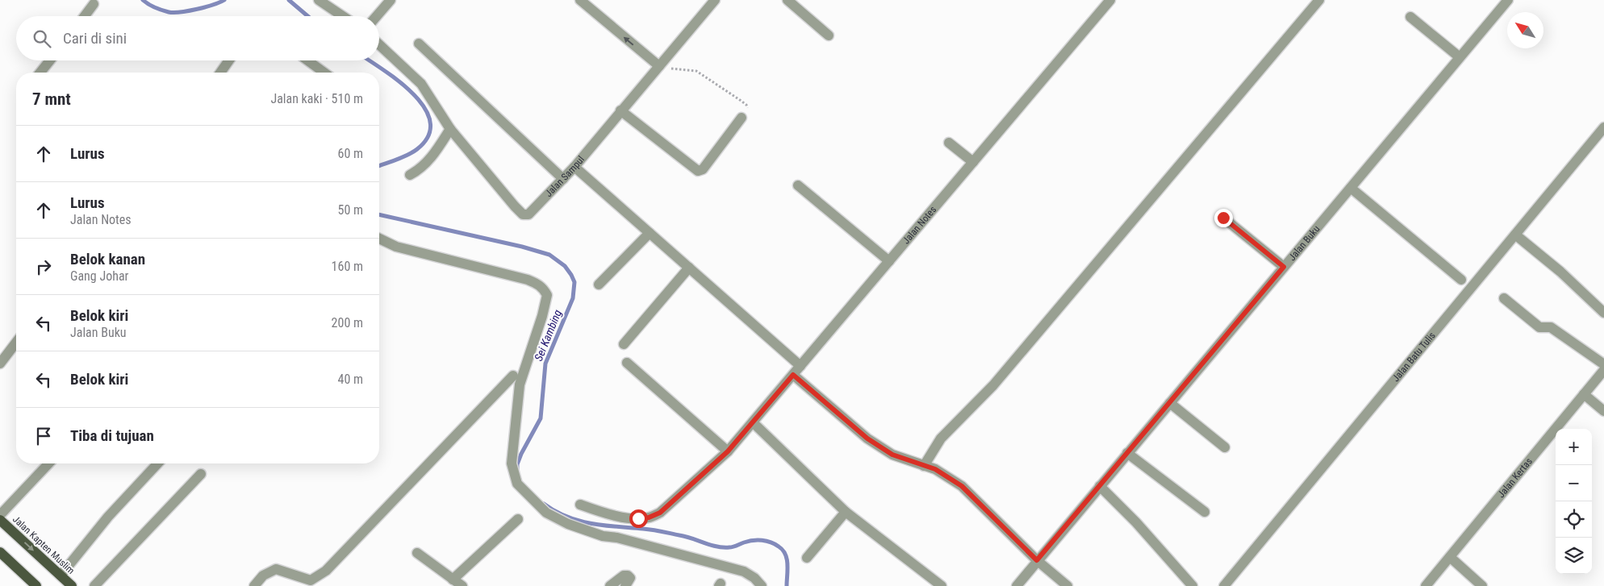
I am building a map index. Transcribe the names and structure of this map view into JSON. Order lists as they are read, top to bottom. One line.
{"streets":{"main road":["Jalan Kapten Muslim"],"street":["Jalan Sampul","Jalan Notes","Jalan Buku","Jalan Batu Tulis","Jalan Kertas"]},"water":["Sei Kambing"],"north":"top left","page":{"search":"Cari di sini","heading":["7 mnt","Jalan kaki · 510 m"],"list":[["Lurus","60 m"],["Lurus","Jalan Notes","50 m"],["Belok kanan","Gang Johar","160 m"],["Belok kiri","Jalan Buku","200 m"],["Belok kiri","40 m"],"Tiba di tujuan"],"map_buttons":["+","−"]}}
